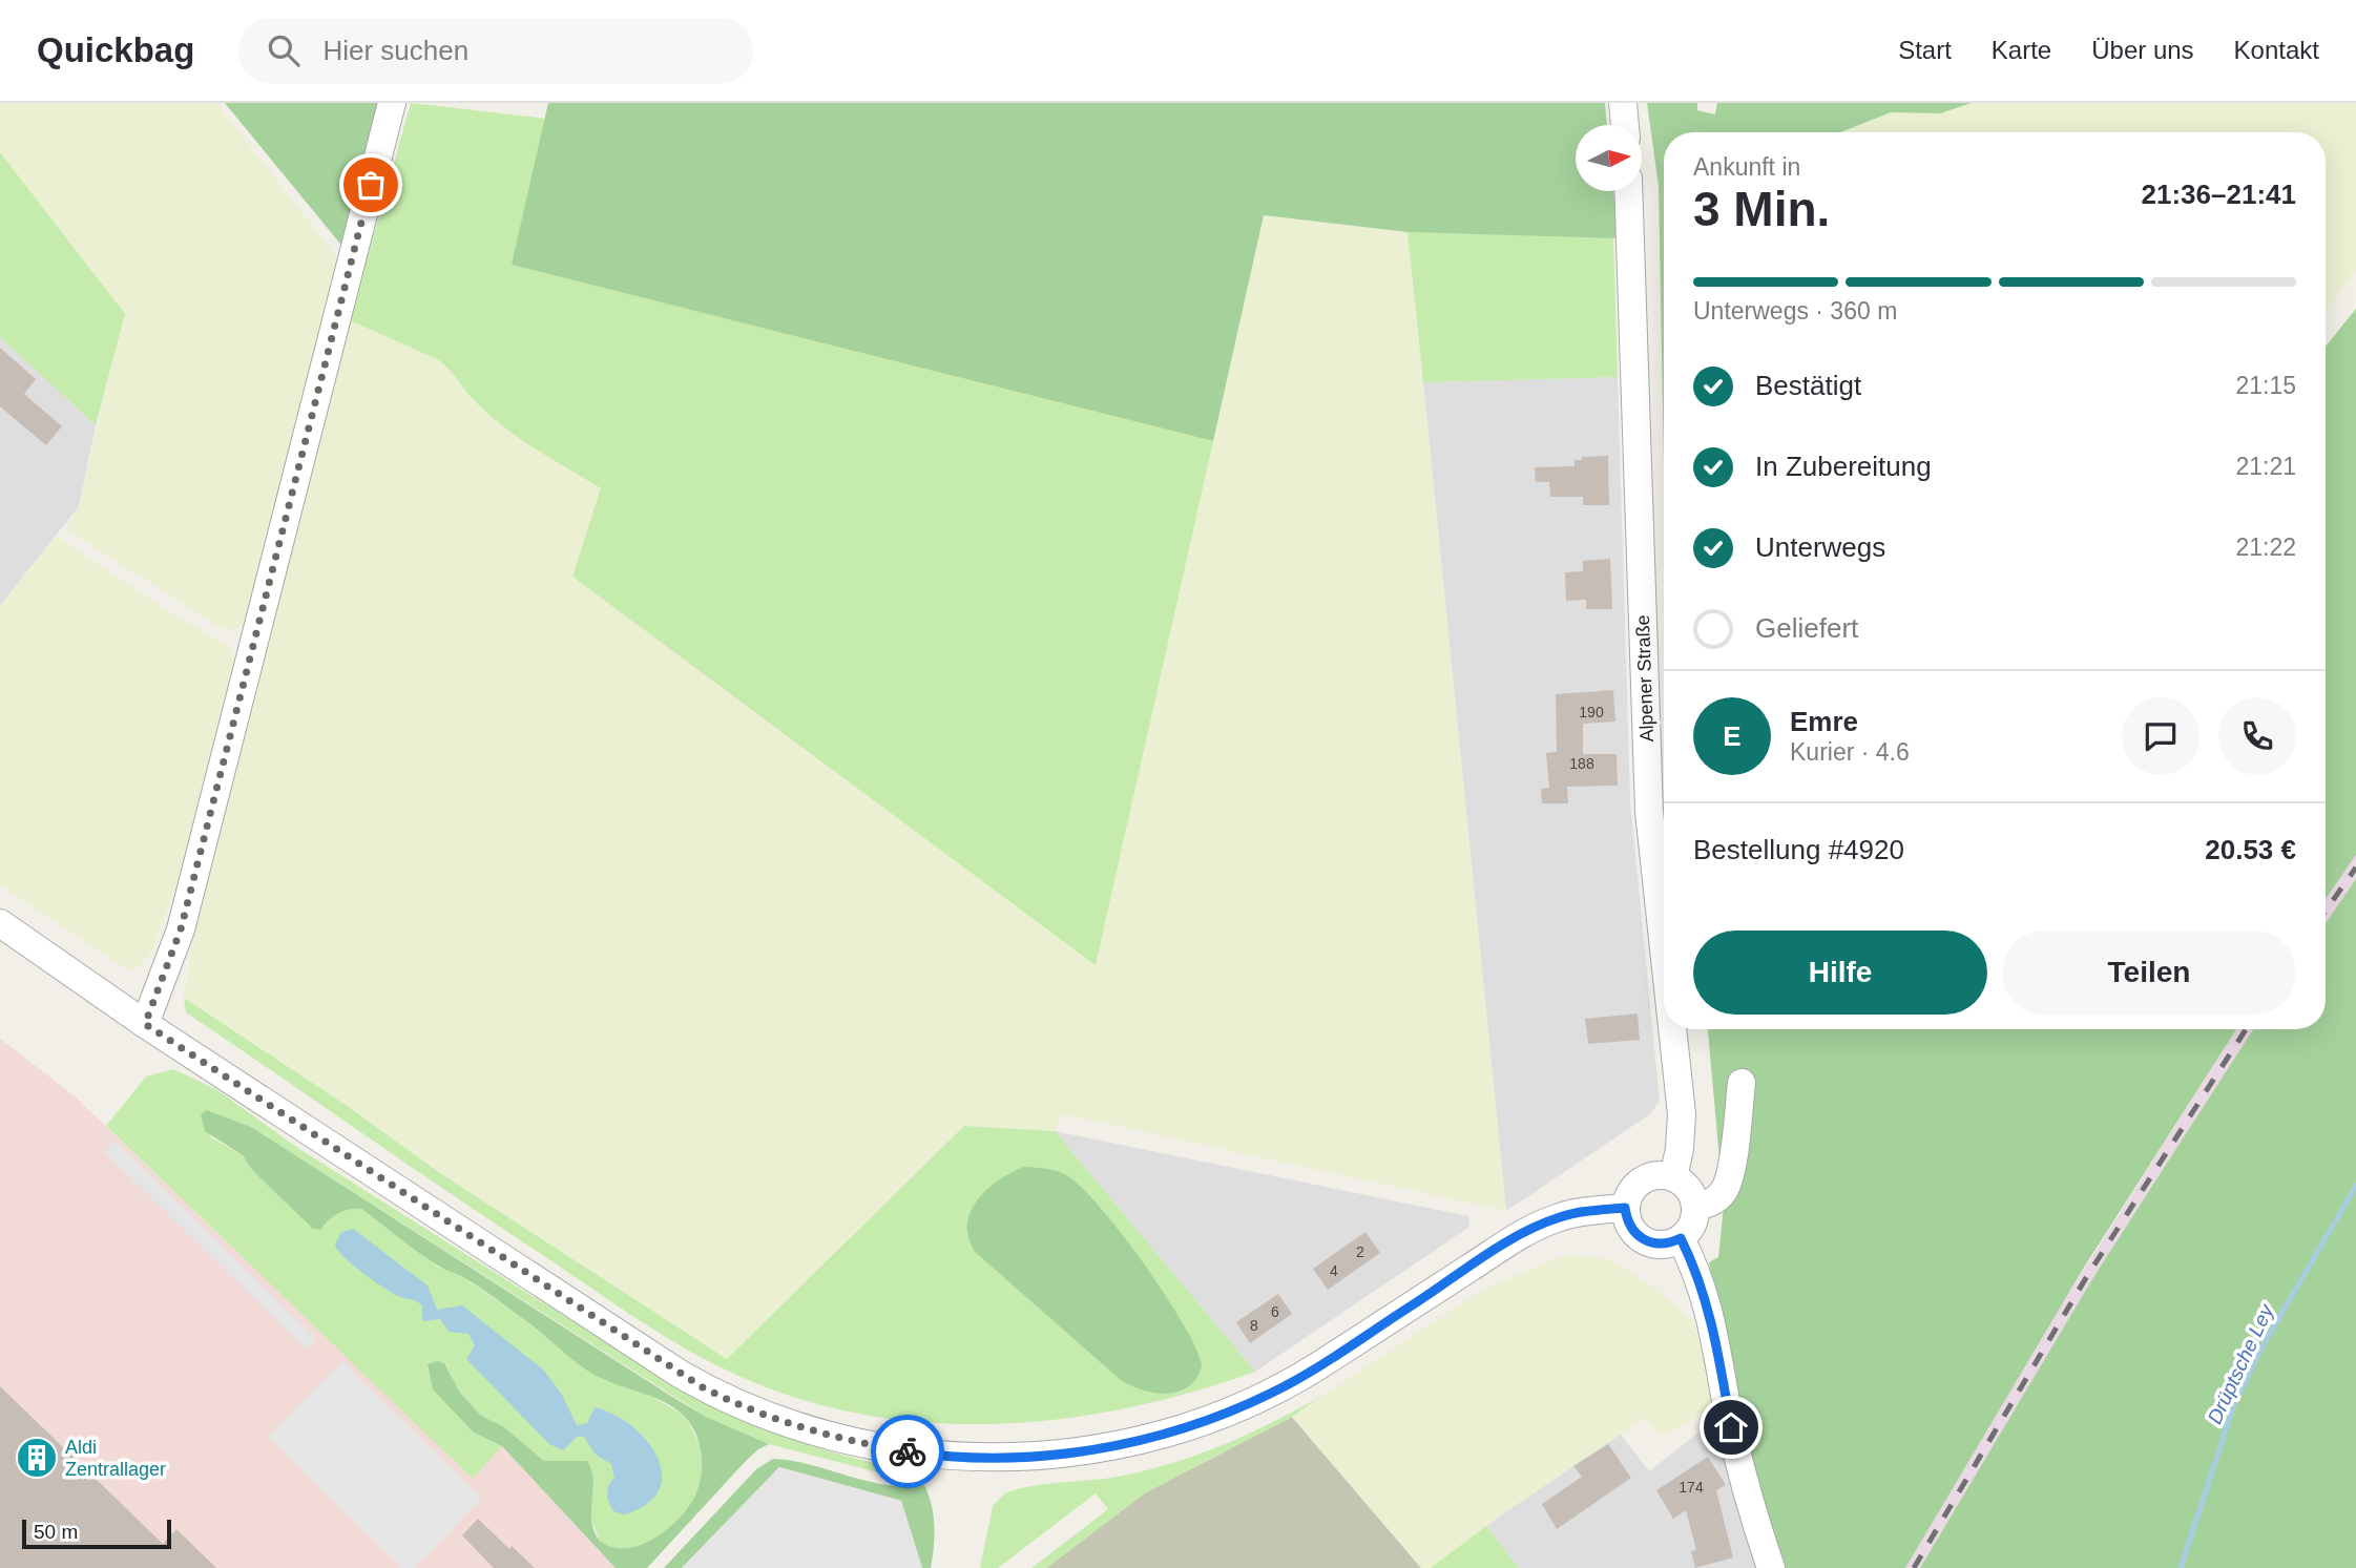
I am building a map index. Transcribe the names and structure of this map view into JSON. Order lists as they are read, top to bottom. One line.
{"streets":{"street":["Alpener Straße"]},"water":["Drüptsche Ley"],"places":{"building":["Aldi Zentrallager"]},"house_numbers":["190","188","2","4","6","8","174"],"scale_bar":"50 m","north":"right","page":{"header":"Quickbag","search":"Hier suchen","nav":["Start","Karte","Über uns","Kontakt"],"heading":["3 Min.","Ankunft in","21:36–21:41"],"panel":["Emre","Kurier · 4.6","Bestellung #4920","20.53 €"],"bar":"Unterwegs · 360 m","list":[["Bestätigt","21:15"],["In Zubereitung","21:21"],["Unterwegs","21:22"],"Geliefert"],"round":"E","buttons":["Hilfe","Teilen"],"scale":"50 m"}}
